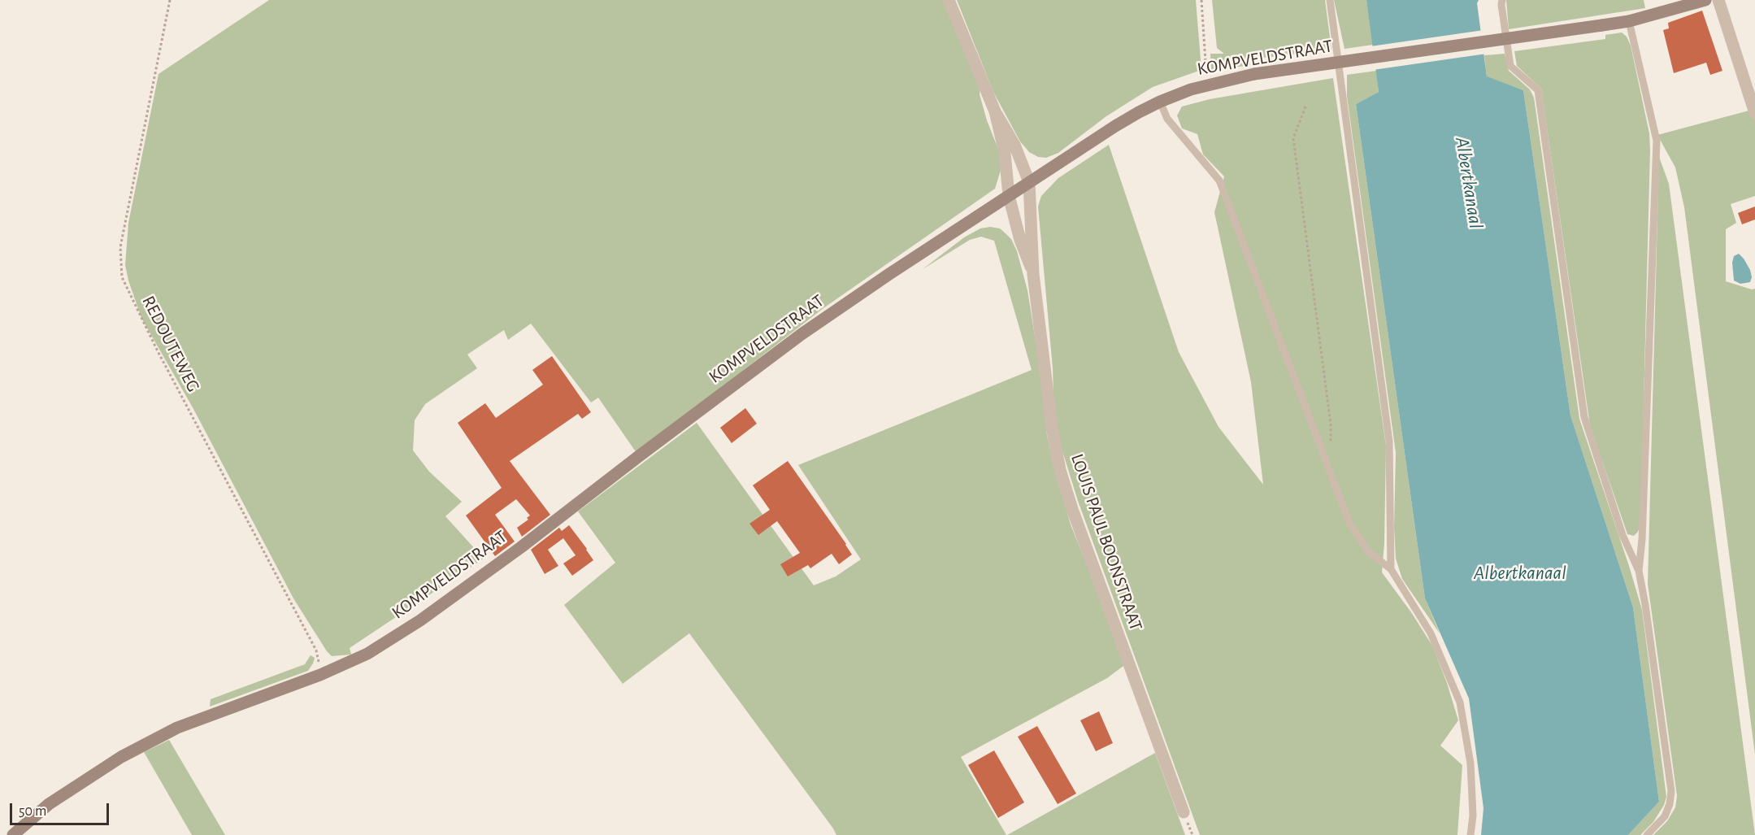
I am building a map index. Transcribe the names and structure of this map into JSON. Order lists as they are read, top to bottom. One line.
{"streets":{"street":["KOMPVELDSTRAAT","LOUIS PAUL BOONSTRAAT"],"path":["REDOUTEWEG"]},"crossings":[["KOMPVELDSTRAAT","REDOUTEWEG"],["KOMPVELDSTRAAT","LOUIS PAUL BOONSTRAAT"]],"water":["Albertkanaal"],"scale_bar":"50 m"}
